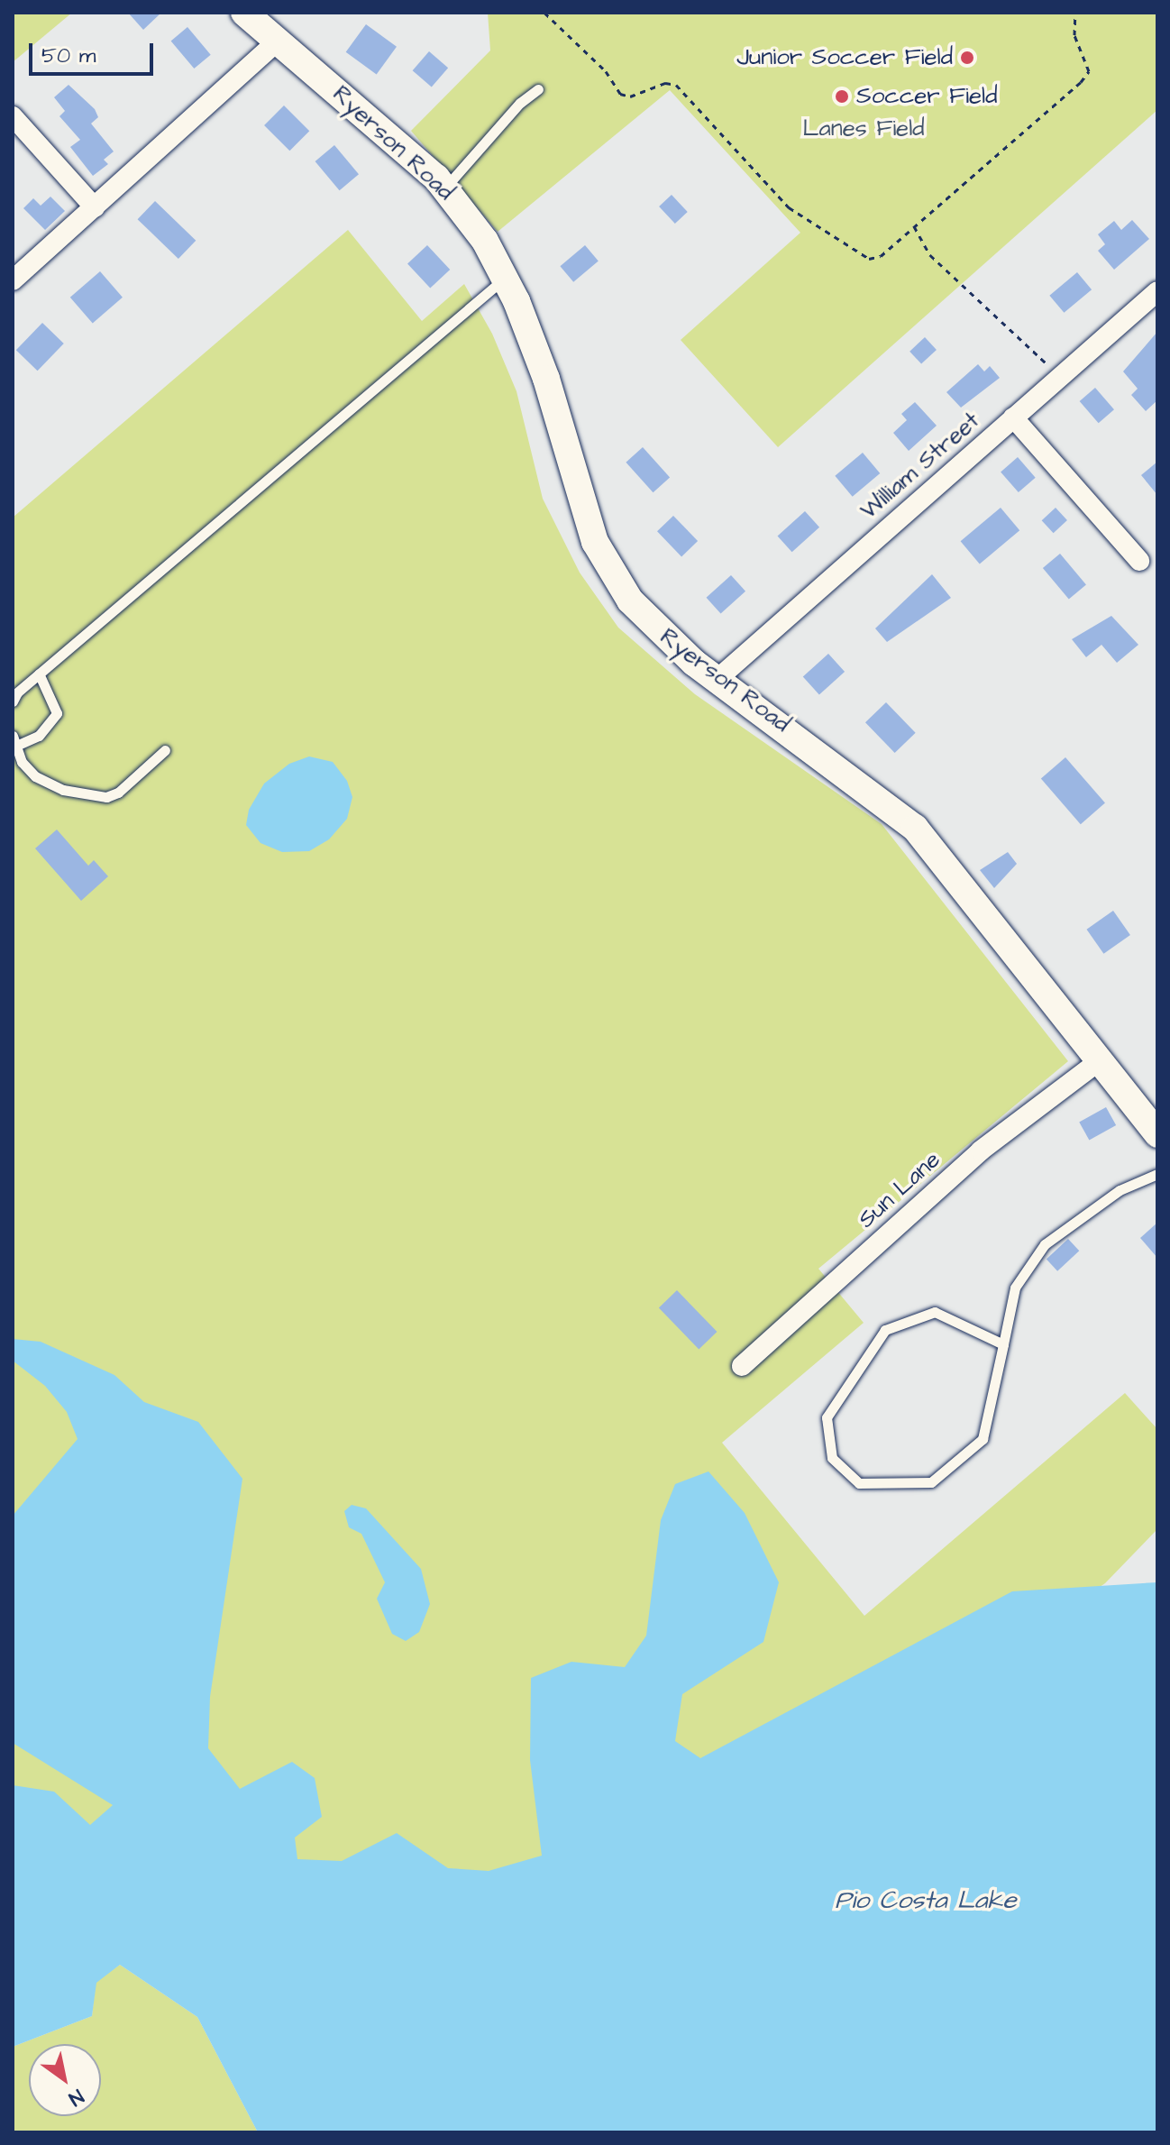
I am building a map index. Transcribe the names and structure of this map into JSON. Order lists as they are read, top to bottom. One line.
{"streets":{"street":["Ryerson Road","William Street","Sun Lane"]},"crossings":[["Ryerson Road","William Street"],["Ryerson Road","Sun Lane"]],"water":["Pio Costa Lake"],"parks":["Lanes Field"],"places":["Junior Soccer Field","Soccer Field"],"scale_bar":"50 m","north":"bottom right"}
